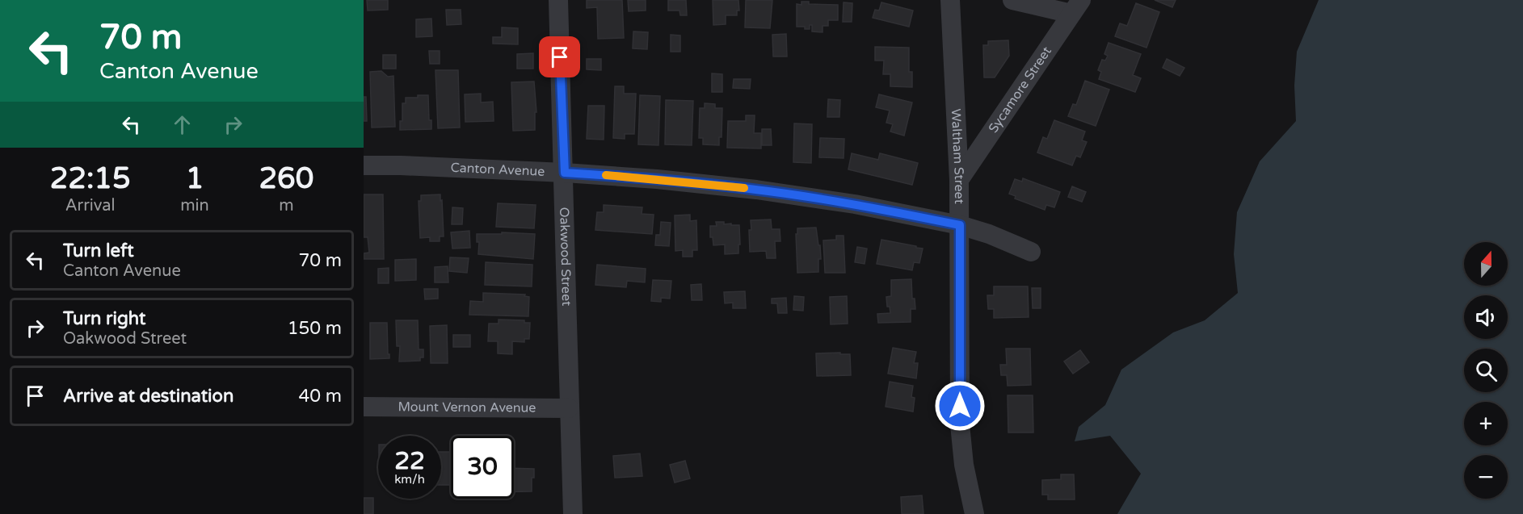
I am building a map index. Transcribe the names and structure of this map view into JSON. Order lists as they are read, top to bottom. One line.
{"streets":{"street":["Sycamore Street","Waltham Street","Canton Avenue","Oakwood Street","Mount Vernon Avenue"]},"crossings":[["Sycamore Street","Waltham Street"],["Waltham Street","Canton Avenue"],["Canton Avenue","Oakwood Street"],["Oakwood Street","Mount Vernon Avenue"]],"north":"top","page":{"turn":["70 m","Canton Avenue"],"eta":["22:15","Arrival","1","min","260","m"],"list":[{"name":"Turn left","note":"Canton Avenue","value":"70 m"},{"name":"Turn right","note":"Oakwood Street","value":"150 m"},{"name":"Arrive at destination","value":"40 m"}],"map_buttons":["+","−"],"speed":"22 km/h","limit":"30"}}
